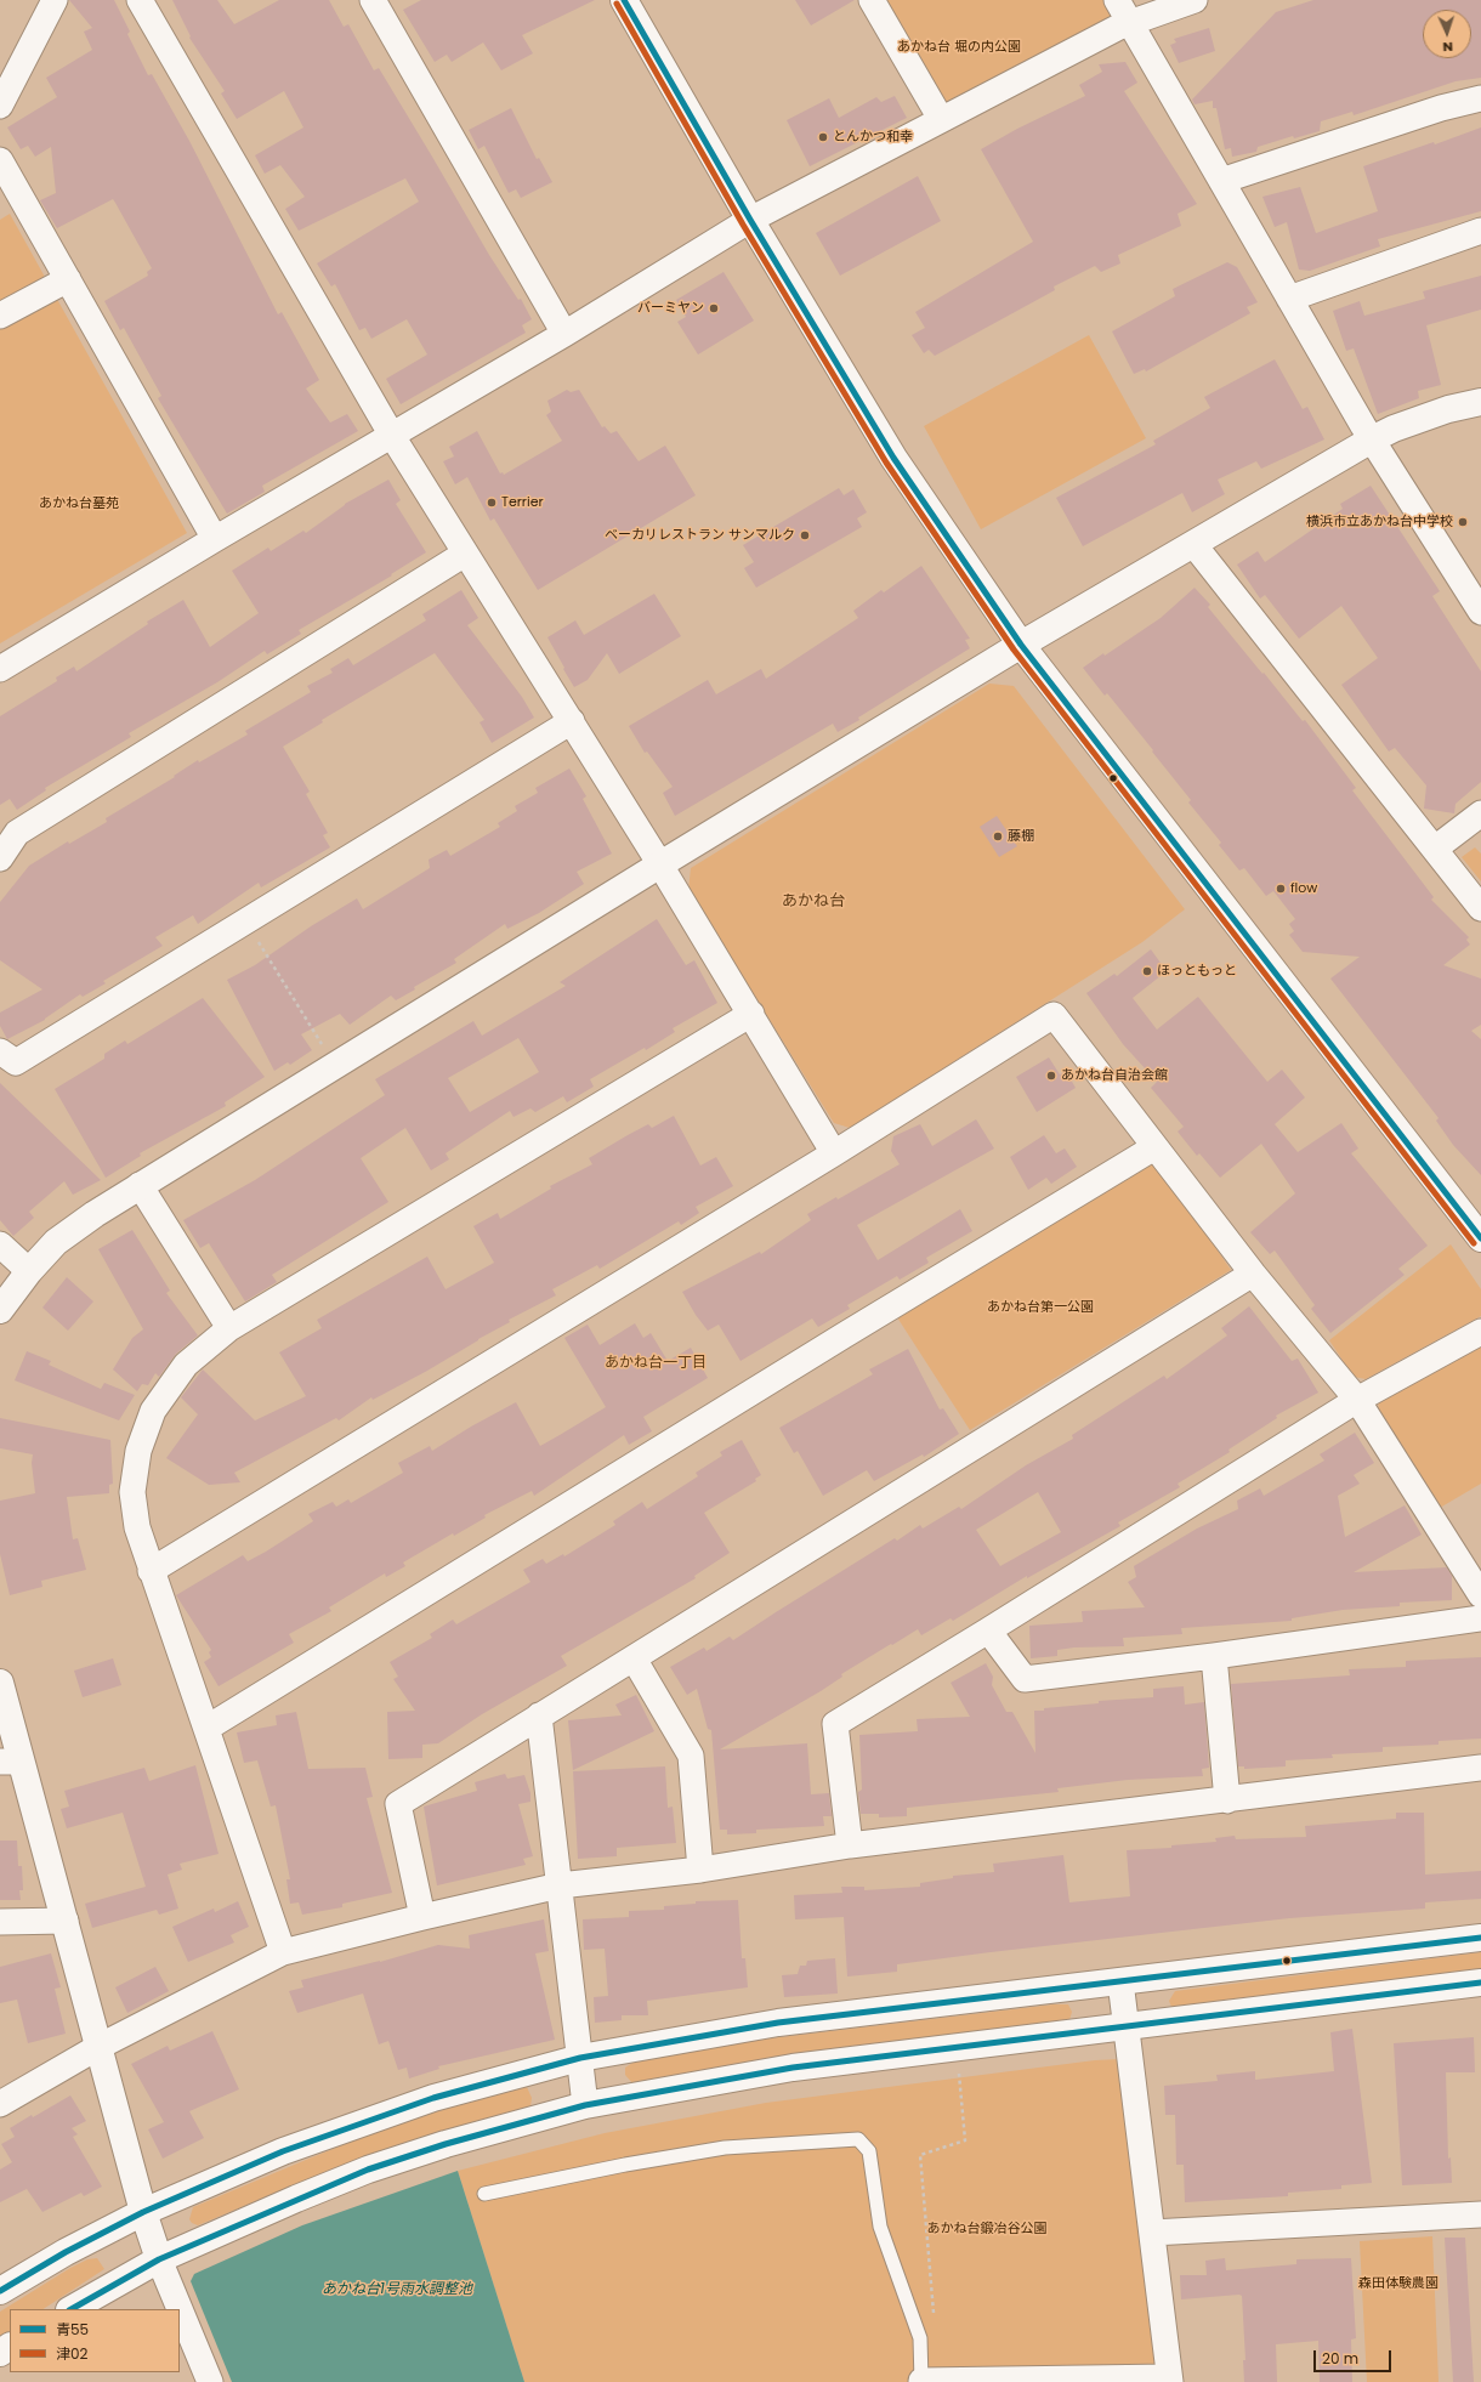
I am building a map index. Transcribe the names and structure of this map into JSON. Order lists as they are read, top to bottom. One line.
{"districts":["あかね台","あかね台一丁目"],"water":["あかね台1号雨水調整池"],"parks":["あかね台 堀の内公園","あかね台墓苑","あかね台第一公園","あかね台鍛冶谷公園","森田体験農園"],"places":["とんかつ和幸","バーミヤン","Terrier","横浜市立あかね台中学校","ベーカリレストラン サンマルク","藤棚","flow","ほっともっと","あかね台自治会館"],"lines":["transit line 青55","transit line 津02"],"legend":["青55","津02"],"scale_bar":"20 m","north":"bottom"}
